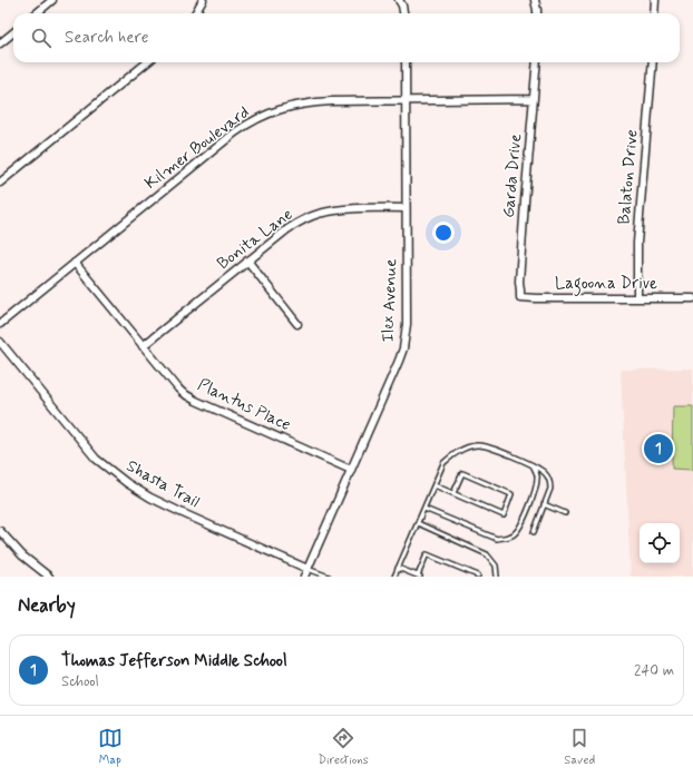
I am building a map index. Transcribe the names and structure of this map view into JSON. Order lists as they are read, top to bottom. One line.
{"streets":{"street":["Kilmer Boulevard","Garda Drive","Balaton Drive","Bonita Lane","Lagoona Drive","Ilex Avenue","Plantus Place","Shasta Trail"]},"crossings":[["Kilmer Boulevard","Garda Drive"],["Kilmer Boulevard","Ilex Avenue"],["Kilmer Boulevard","Plantus Place"],["Garda Drive","Lagoona Drive"],["Balaton Drive","Lagoona Drive"],["Bonita Lane","Ilex Avenue"],["Bonita Lane","Plantus Place"],["Ilex Avenue","Plantus Place"],["Ilex Avenue","Shasta Trail"]],"page":{"search":"Search here","pins":"1","heading":"Nearby","list":[{"mark":"1","name":"Thomas Jefferson Middle School","note":"School","value":"240 m"}],"nav":["Map","Directions","Saved"]}}
